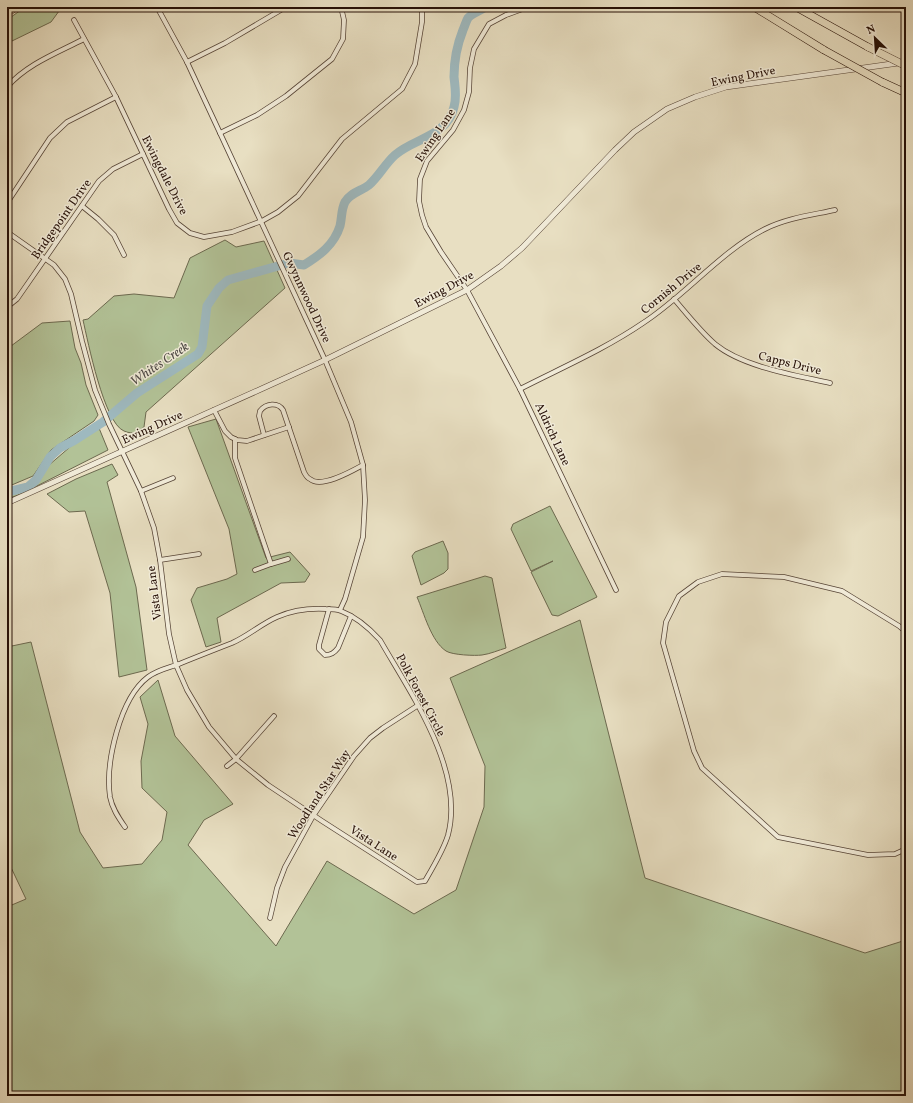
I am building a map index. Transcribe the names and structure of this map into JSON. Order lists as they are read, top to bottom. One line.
{"streets":{"street":["Ewing Drive","Ewing Lane","Ewingdale Drive","Bridgepoint Drive","Cornish Drive","Gwynnwood Drive","Capps Drive","Aldrich Lane","Vista Lane","Polk Forest Circle","Woodland Star Way"]},"crossings":[["Ewing Drive","Ewing Lane"],["Ewing Drive","Gwynnwood Drive"],["Ewing Drive","Aldrich Lane"],["Ewing Drive","Vista Lane"],["Ewing Lane","Aldrich Lane"],["Ewingdale Drive","Bridgepoint Drive"],["Ewingdale Drive","Gwynnwood Drive"],["Bridgepoint Drive","Vista Lane"],["Cornish Drive","Capps Drive"],["Cornish Drive","Aldrich Lane"],["Gwynnwood Drive","Polk Forest Circle"],["Vista Lane","Polk Forest Circle"],["Vista Lane","Woodland Star Way"],["Polk Forest Circle","Woodland Star Way"]],"water":["Whites Creek"],"north":"top left"}
